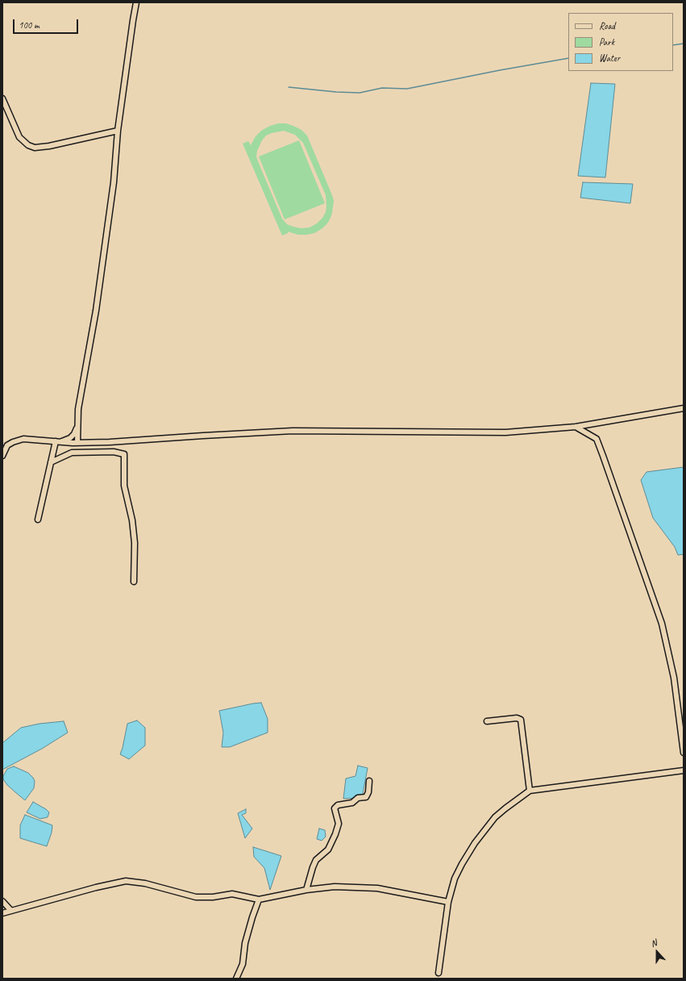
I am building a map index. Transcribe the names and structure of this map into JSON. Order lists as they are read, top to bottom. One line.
{"legend":["Road","Park","Water"],"scale_bar":"100 m","north":"top"}
